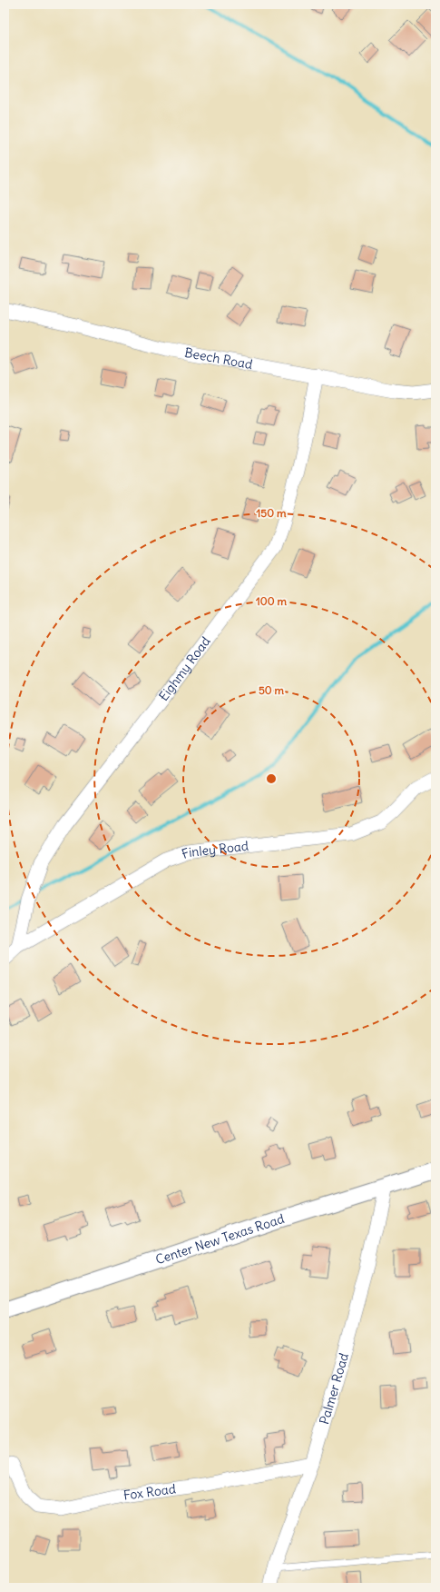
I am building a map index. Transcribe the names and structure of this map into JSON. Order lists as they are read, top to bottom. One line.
{"streets":{"street":["Beech Road","Eighmy Road","Finley Road","Center New Texas Road","Palmer Road","Fox Road"]},"crossings":[["Beech Road","Eighmy Road"],["Eighmy Road","Finley Road"],["Center New Texas Road","Palmer Road"],["Palmer Road","Fox Road"]],"rings":["150 m","100 m","50 m"]}
